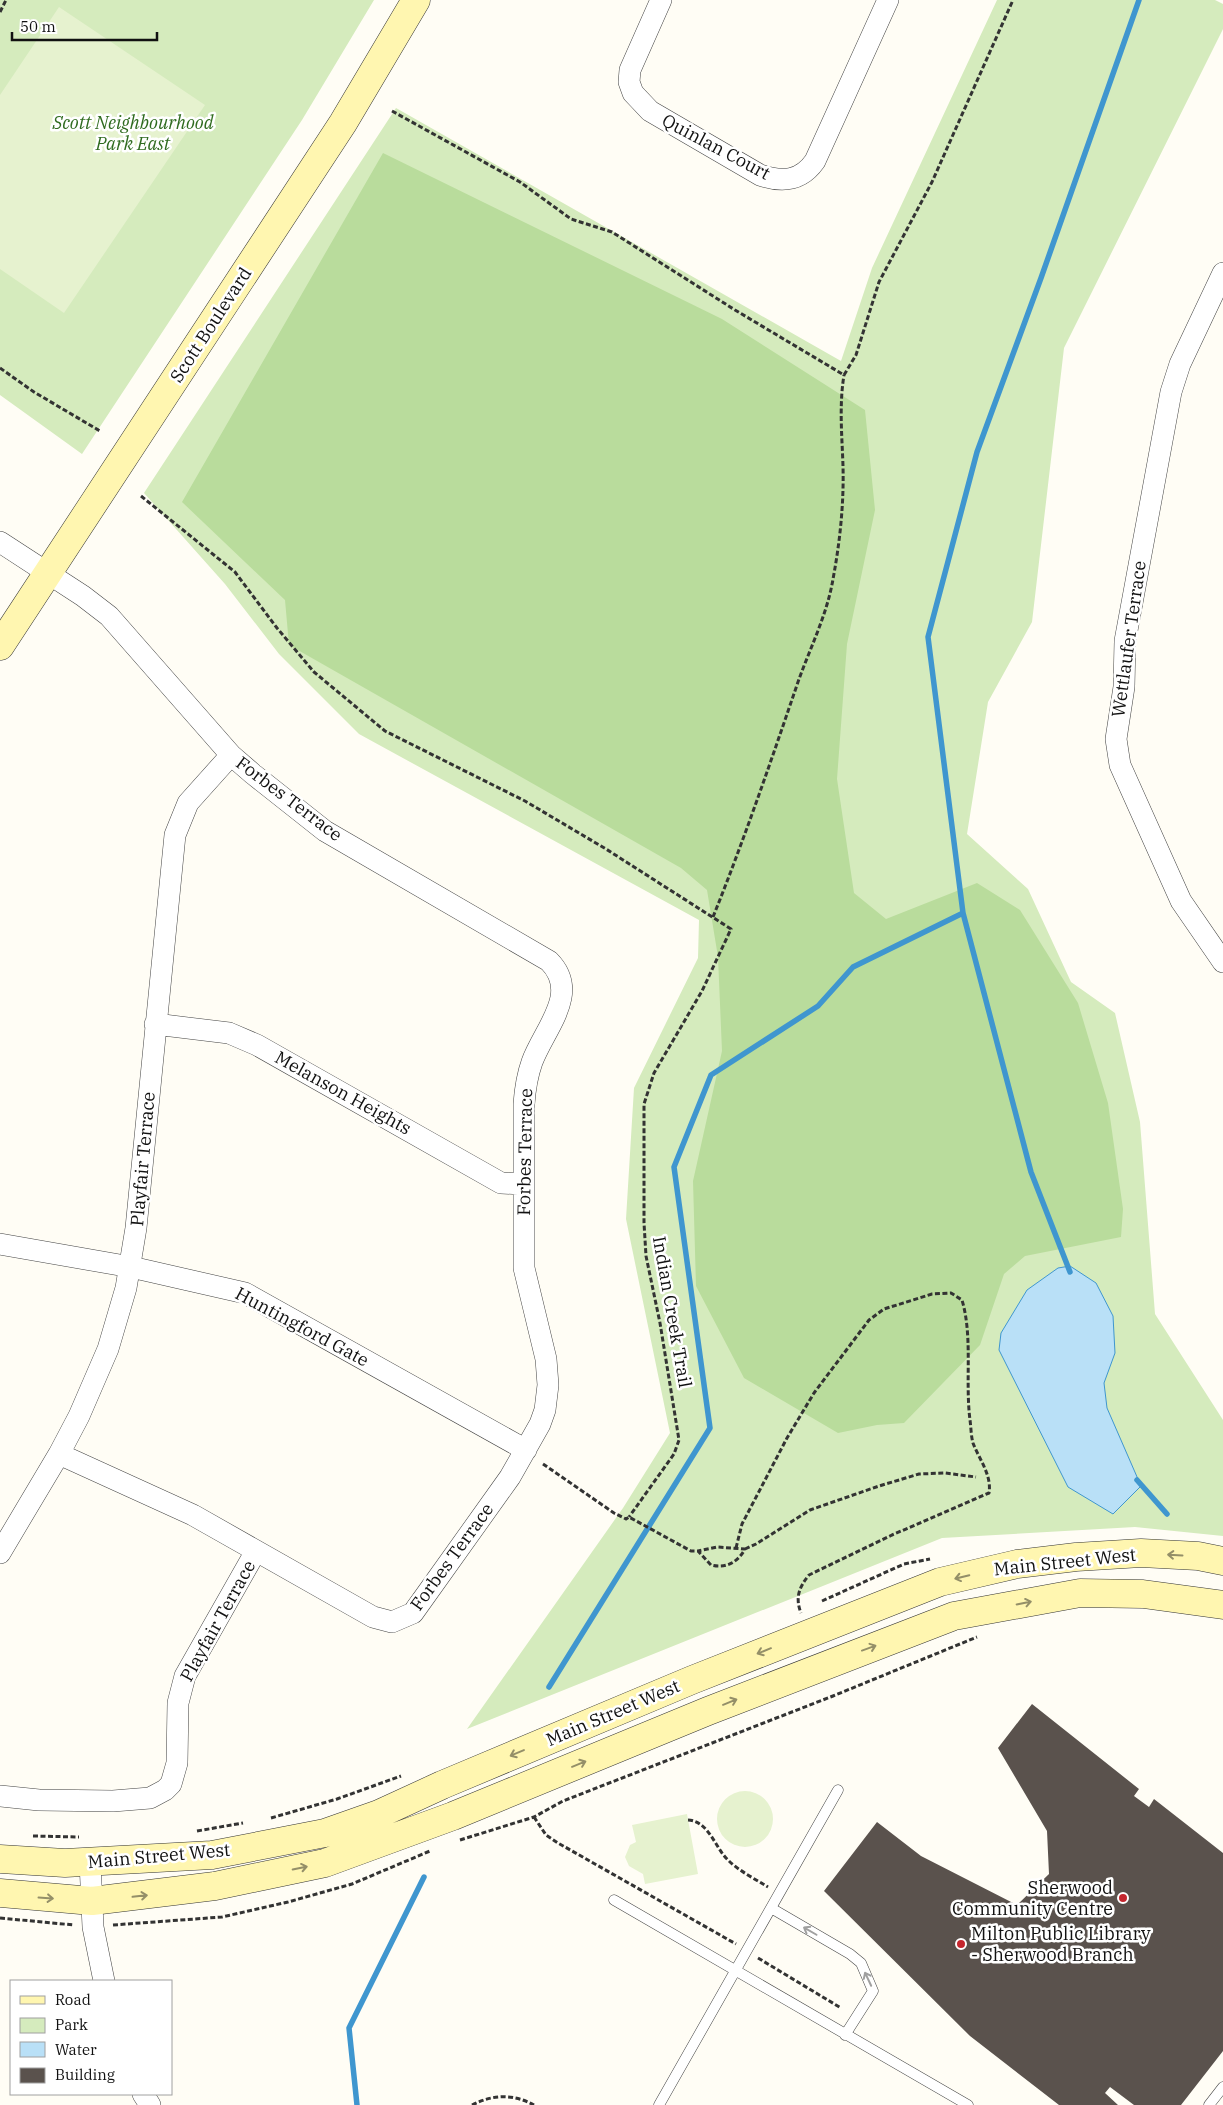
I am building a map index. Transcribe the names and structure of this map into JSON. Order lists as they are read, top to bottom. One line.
{"streets":{"main road":["Scott Boulevard","Main Street West"],"street":["Quinlan Court","Wettlaufer Terrace","Forbes Terrace","Melanson Heights","Playfair Terrace","Huntingford Gate"],"path":["Indian Creek Trail"]},"crossings":[["Scott Boulevard","Forbes Terrace"],["Forbes Terrace","Melanson Heights"],["Forbes Terrace","Playfair Terrace"],["Forbes Terrace","Huntingford Gate"],["Melanson Heights","Playfair Terrace"],["Playfair Terrace","Huntingford Gate"]],"parks":["Scott Neighbourhood Park East"],"places":["Sherwood Community Centre","Milton Public Library - Sherwood Branch"],"legend":["Road","Park","Water","Building"],"scale_bar":"50 m"}
